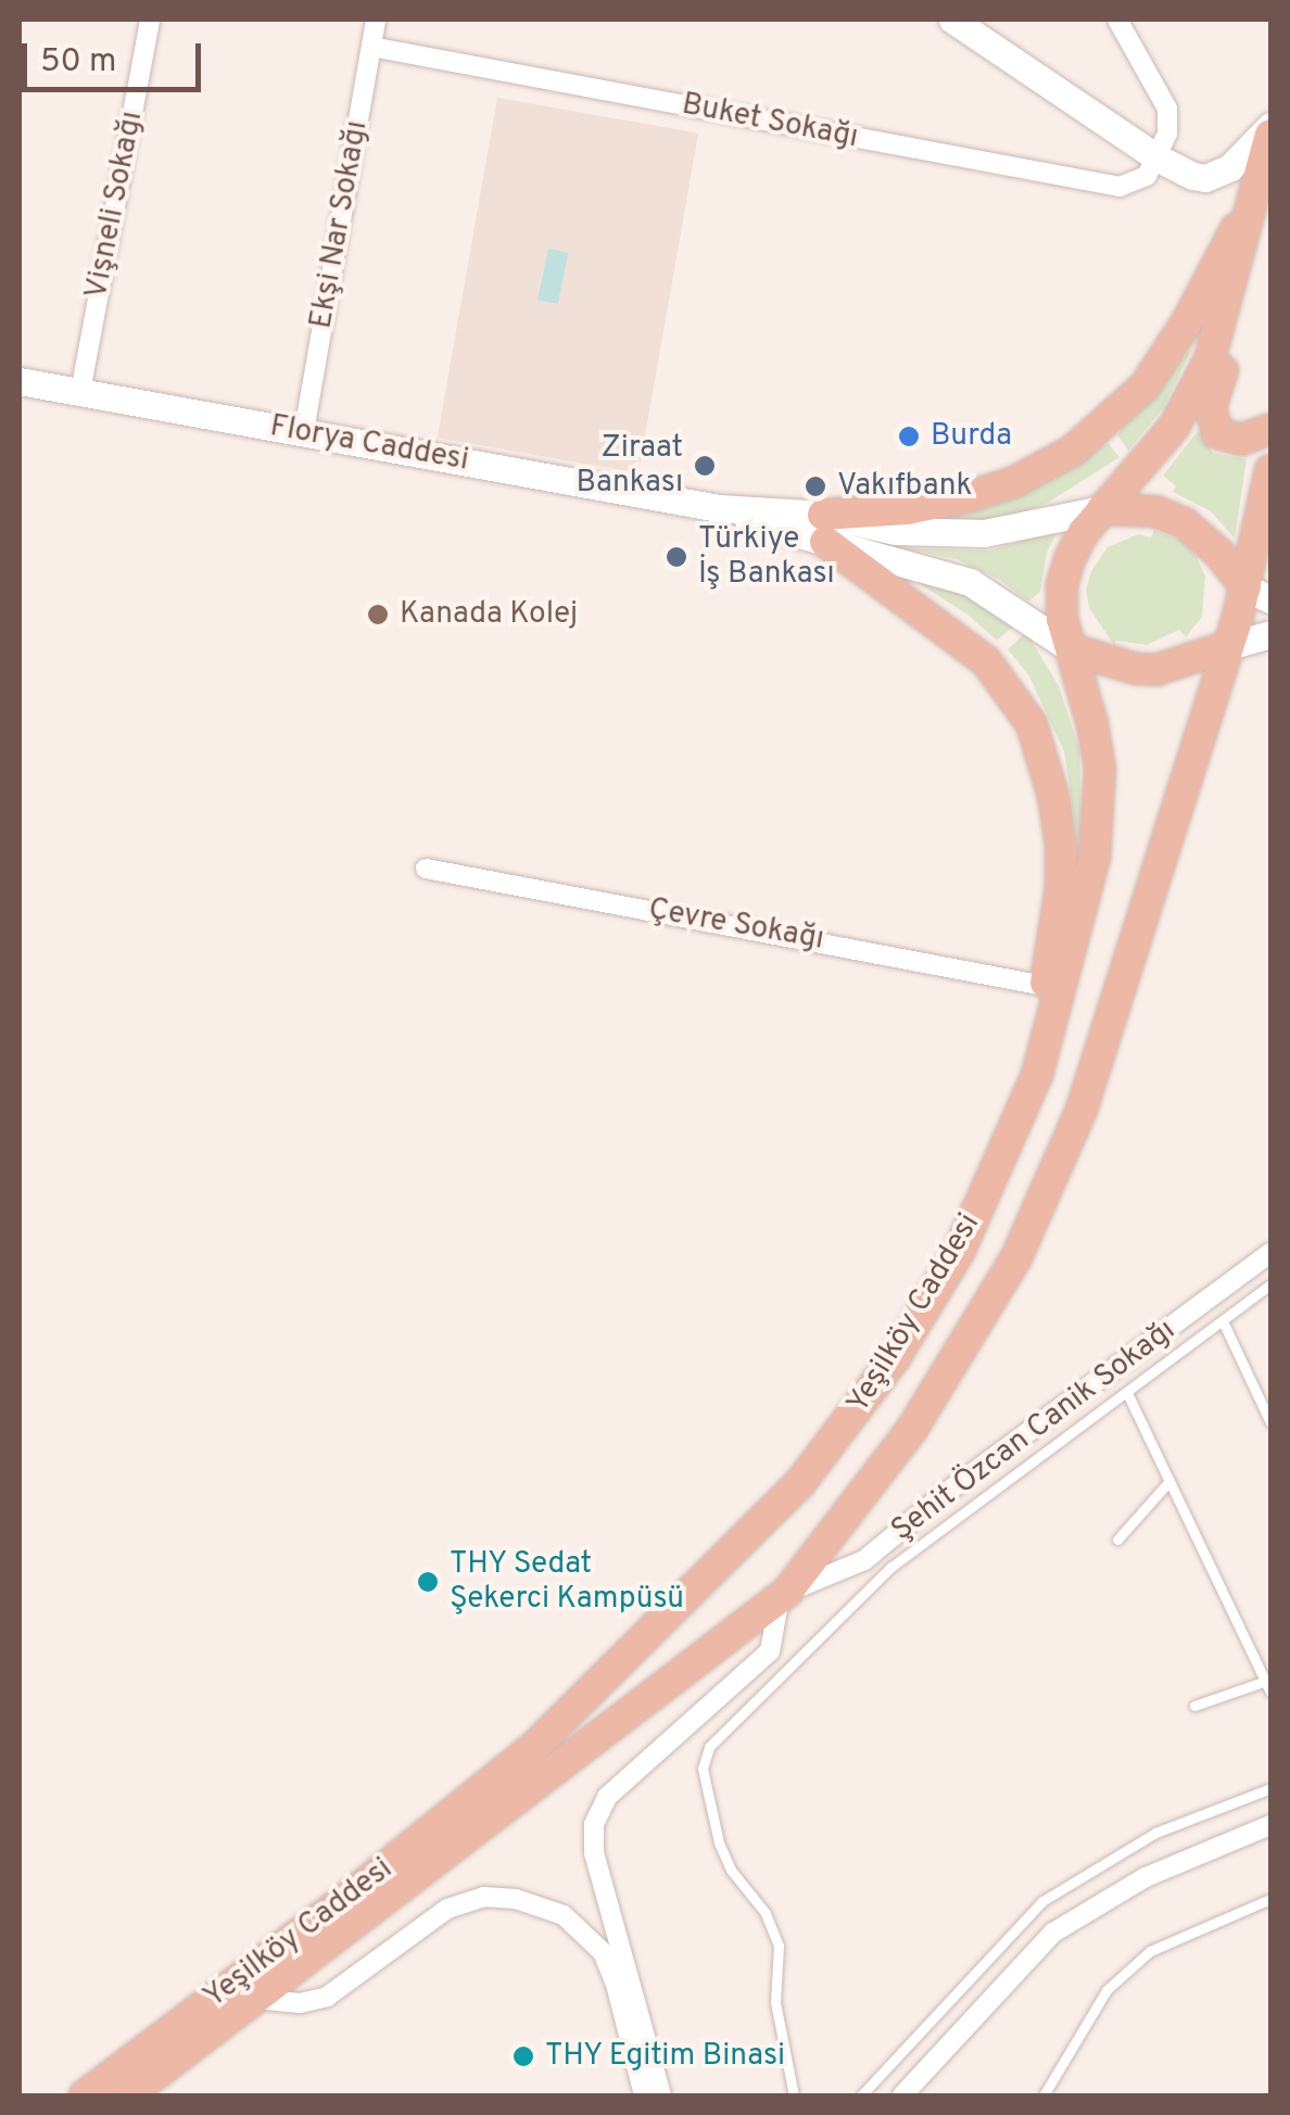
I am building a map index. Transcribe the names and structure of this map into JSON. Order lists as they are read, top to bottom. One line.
{"streets":{"highway":["Yeşilköy Caddesi"],"main road":["Florya Caddesi"],"street":["Buket Sokağı","Vişneli Sokağı","Ekşi Nar Sokağı","Çevre Sokağı","Şehit Özcan Canik Sokağı"]},"crossings":[["Buket Sokağı","Ekşi Nar Sokağı"],["Vişneli Sokağı","Florya Caddesi"],["Ekşi Nar Sokağı","Florya Caddesi"],["Florya Caddesi","Yeşilköy Caddesi"],["Yeşilköy Caddesi","Şehit Özcan Canik Sokağı"]],"places":["Burda","Ziraat Bankası","Vakıfbank","Türkiye İş Bankası","Kanada Kolej","THY Sedat Şekerci Kampüsü","THY Egitim Binasi"],"scale_bar":"50 m"}
